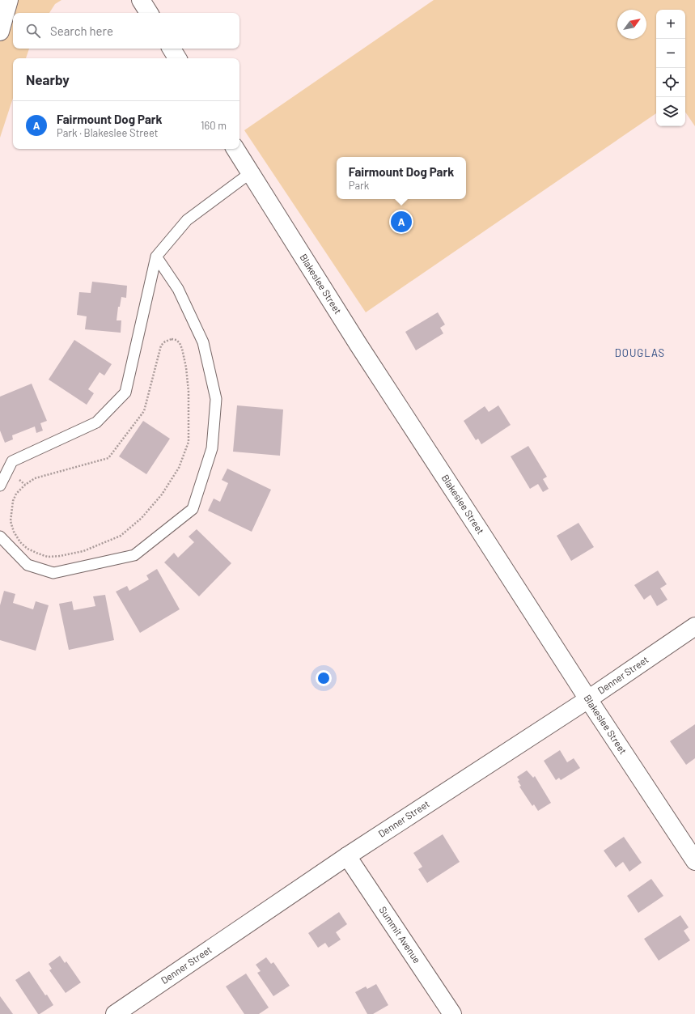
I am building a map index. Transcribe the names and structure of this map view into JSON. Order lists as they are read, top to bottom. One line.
{"streets":{"street":["Blakeslee Street","Denner Street","Summit Avenue"]},"crossings":[["Blakeslee Street","Denner Street"],["Denner Street","Summit Avenue"]],"districts":["DOUGLAS"],"north":"top right","page":{"map_buttons":["+","−"],"search":"Search here","heading":"Nearby","list":[{"mark":"A","name":"Fairmount Dog Park","note":"Park · Blakeslee Street","value":"160 m"}],"popup":["Fairmount Dog Park","Park"],"pins":"A"}}
